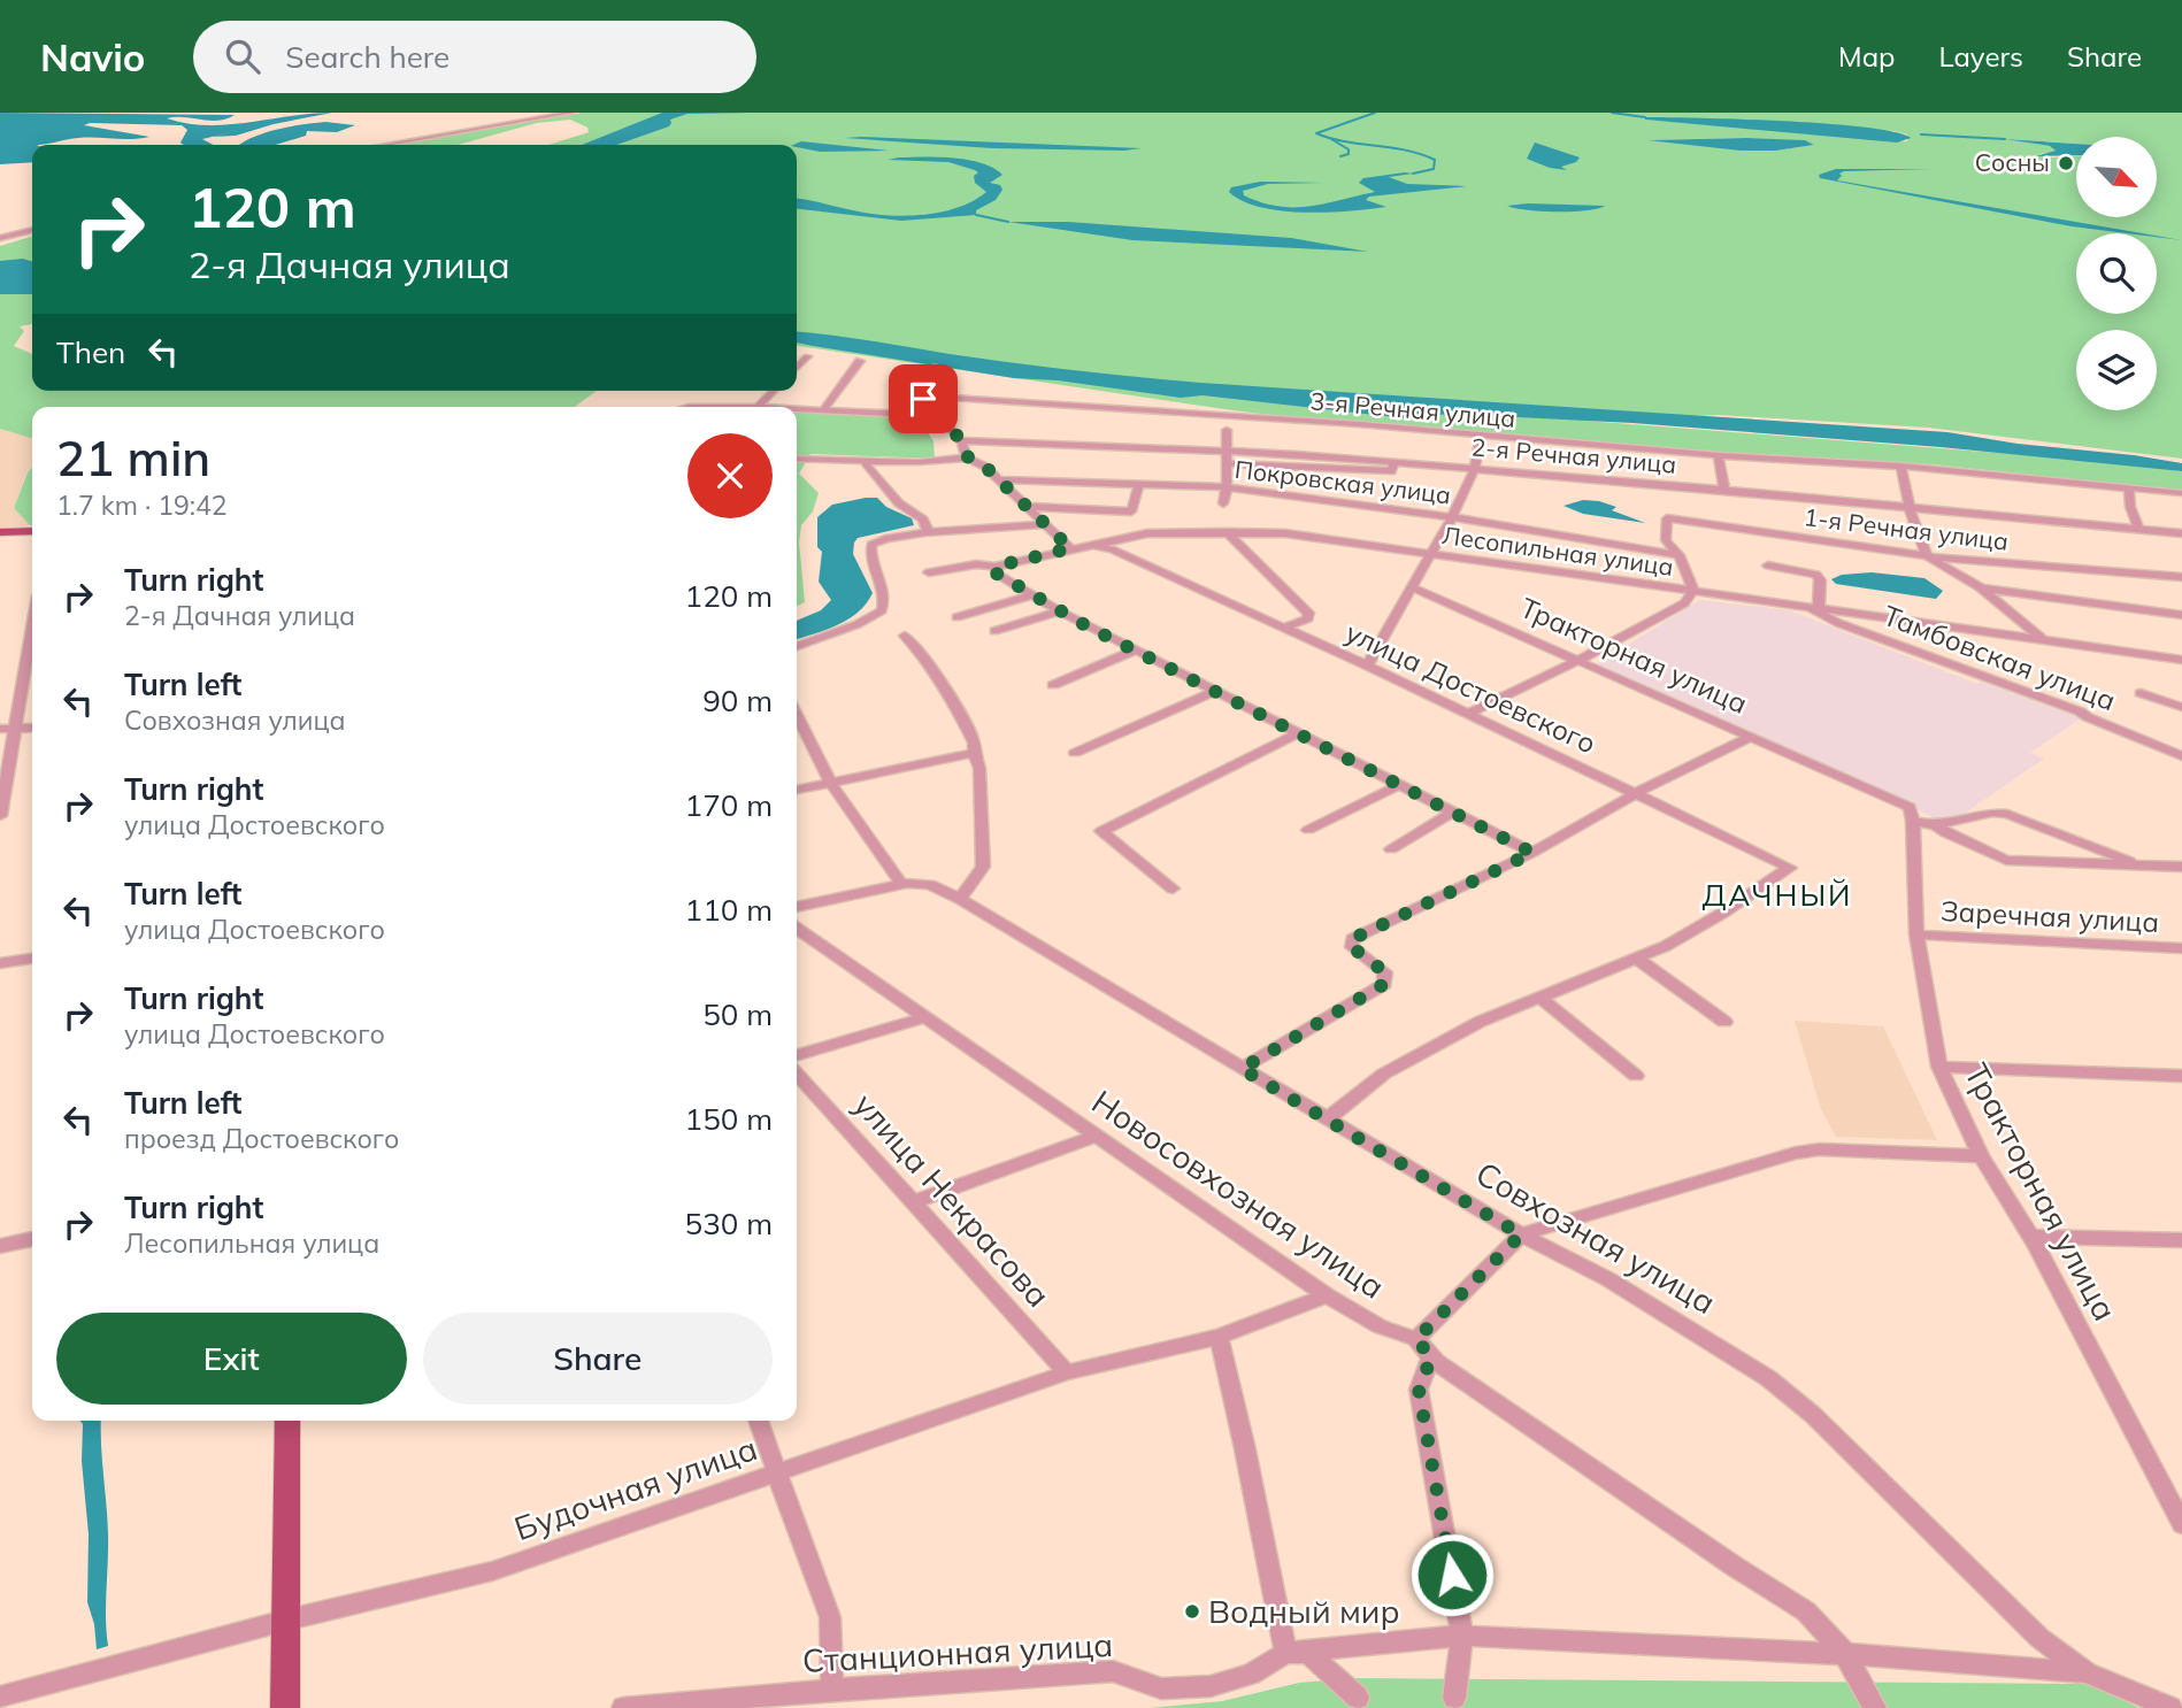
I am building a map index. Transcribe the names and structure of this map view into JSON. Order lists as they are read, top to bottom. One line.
{"streets":{"street":["3-я Речная улица","2-я Речная улица","Покровская улица","1-я Речная улица","Лесопильная улица","Тракторная улица","Тамбовская улица","улица Достоевского","Заречная улица","Новосовхозная улица","улица Некрасова","Совхозная улица","Будочная улица","Станционная улица"]},"crossings":[["Покровская улица","1-я Речная улица"],["Лесопильная улица","Тамбовская улица"],["Лесопильная улица","улица Достоевского"],["Тракторная улица","Заречная улица"],["Новосовхозная улица","Будочная улица"],["улица Некрасова","Будочная улица"],["Совхозная улица","Станционная улица"]],"districts":["ДАЧНЫЙ"],"places":["Сосны","Водный мир"],"north":"bottom right","page":{"header":"Navio","search":"Search here","nav":["Map","Layers","Share"],"turn":["120 m","2-я Дачная улица"],"then":"Then","heading":["21 min","1.7 km · 19:42"],"list":[{"name":"Turn right","note":"2-я Дачная улица","value":"120 m"},{"name":"Turn left","note":"Совхозная улица","value":"90 m"},{"name":"Turn right","note":"улица Достоевского","value":"170 m"},{"name":"Turn left","note":"улица Достоевского","value":"110 m"},{"name":"Turn right","note":"улица Достоевского","value":"50 m"},{"name":"Turn left","note":"проезд Достоевского","value":"150 m"},{"name":"Turn right","note":"Лесопильная улица","value":"530 m"}],"buttons":["Exit","Share"]}}
